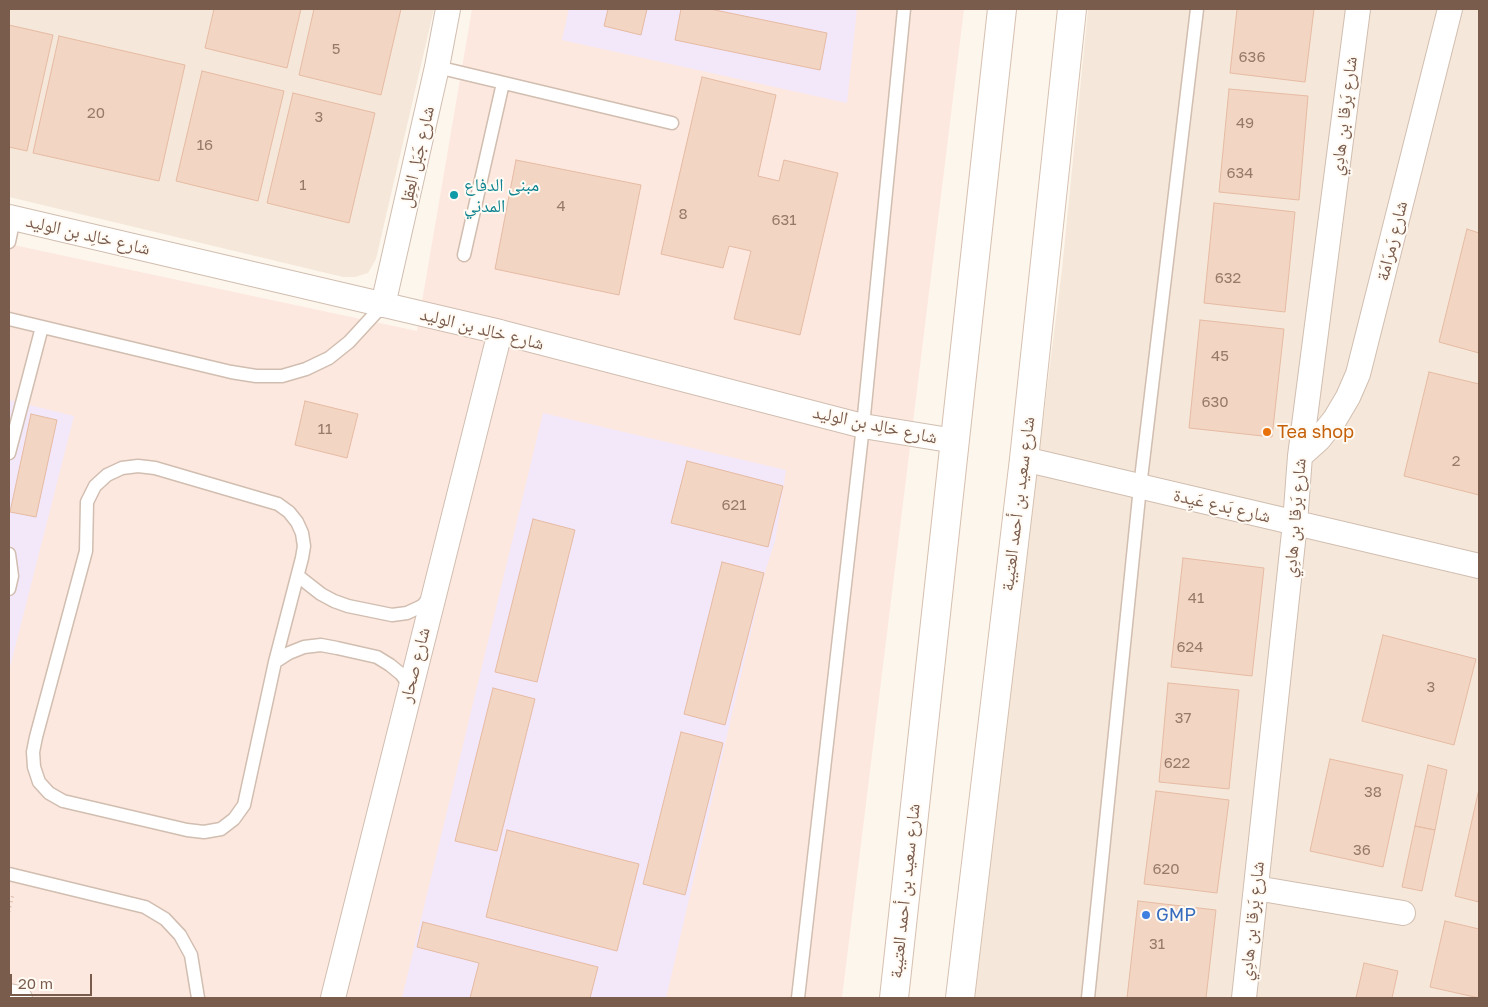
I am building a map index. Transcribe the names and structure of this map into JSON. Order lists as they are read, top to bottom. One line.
{"streets":{"main road":["شارع سعيد بن أحمد العتيبة"],"street":["شارع بَرقا بن هادِي","شارع جَبَل العِقِل","شارع خالِد بن الوليد","شارع رَمرَامَة","شارع بَدع عَيِدة","شارع صحار"]},"crossings":[["شارع بَرقا بن هادِي","شارع رَمرَامَة"],["شارع بَرقا بن هادِي","شارع بَدع عَيِدة"],["شارع جَبَل العِقِل","شارع خالِد بن الوليد"],["شارع خالِد بن الوليد","شارع سعيد بن أحمد العتيبة"],["شارع خالِد بن الوليد","شارع صحار"],["شارع سعيد بن أحمد العتيبة","شارع بَدع عَيِدة"]],"places":["مبنى الدفاع المدني","Tea shop","GMP"],"house_numbers":["5","636","20","3","49","16","634","1","4","8","631","632","45","630","11","2","621","41","624","3","37","622","38","36","620","31"],"scale_bar":"20 m"}
